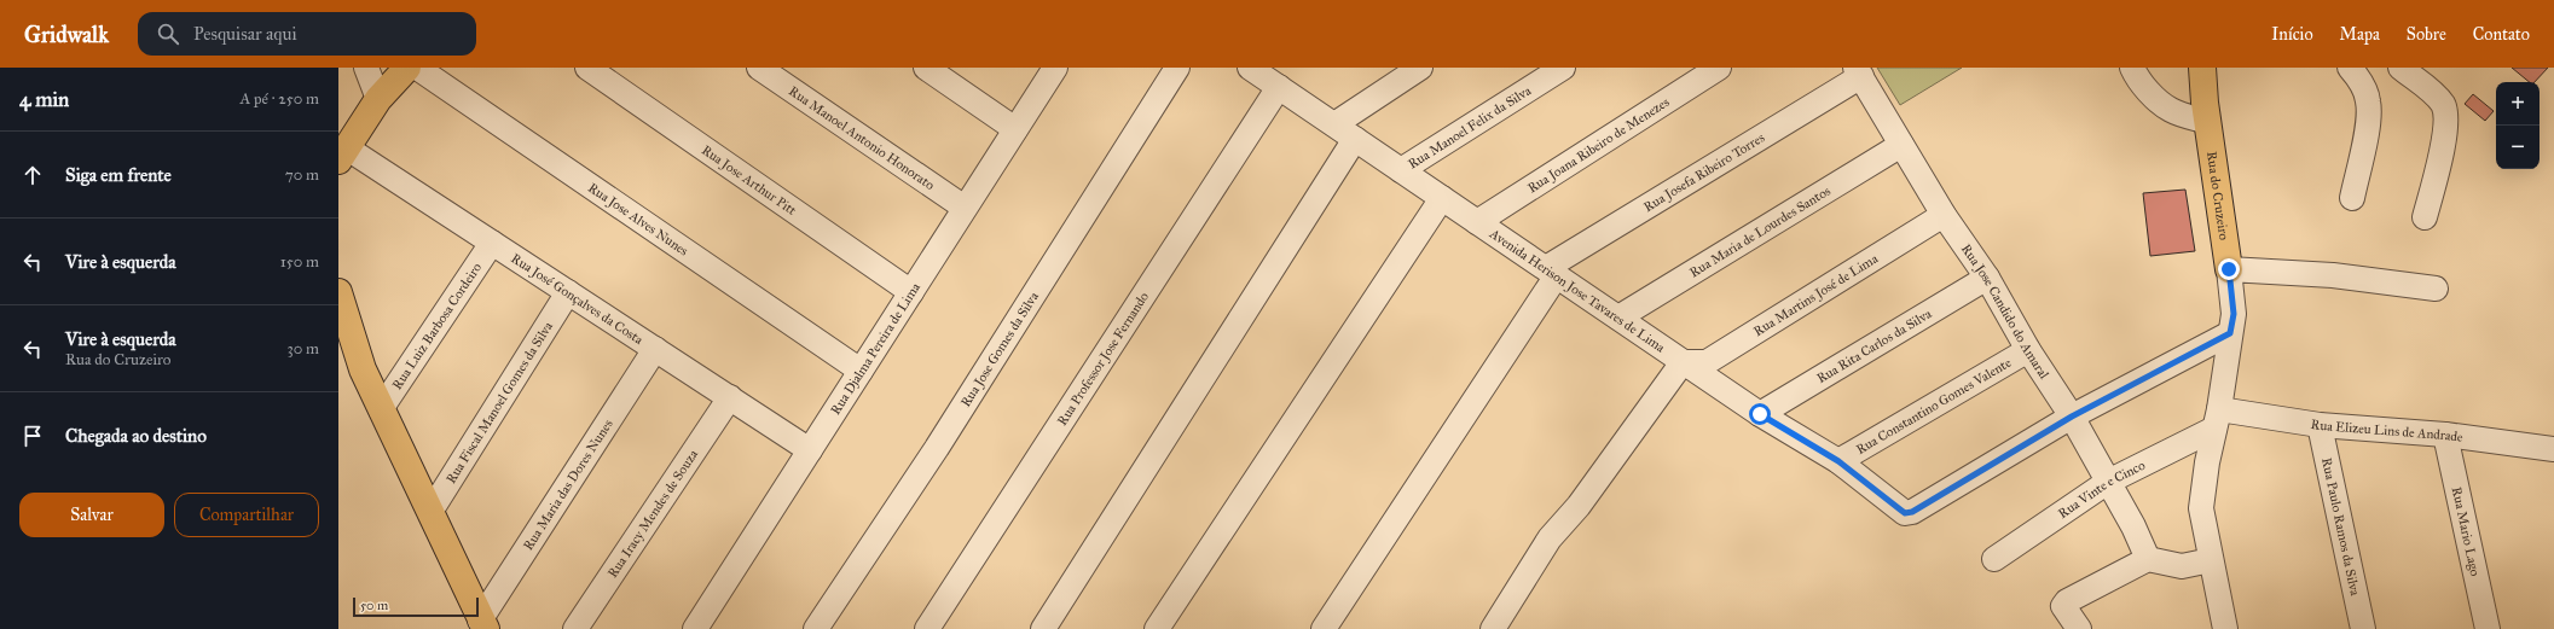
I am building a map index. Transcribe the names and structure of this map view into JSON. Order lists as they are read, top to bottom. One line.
{"streets":{"main road":["Rua do Cruzeiro"],"street":["Rua Manoel Felix da Silva","Rua Manoel Antonio Honorato","Rua Joana Ribeiro de Menezes","Rua Josefa Ribeiro Torres","Rua Jose Arthur Pitt","Rua Jose Alves Nunes","Rua Maria de Lourdes Santos","Avenida Herison Jose Tavares de Lima","Rua Martins José de Lima","Rua José Gonçalves da Costa","Rua Jose Candido do Amaral","Rua Luiz Barbosa Cordeiro","Rua Rita Carlos da Silva","Rua Djalma Pereira de Lima","Rua Jose Gomes da Silva","Rua Professor Jose Fernando","Rua Fiscal Manoel Gomes da Silva","Rua Constantino Gomes Valente","Rua Elizeu Lins de Andrade","Rua Maria das Dores Nunes","Rua Vinte e Cinco","Rua Iracy Mendes de Souza","Rua Paulo Ramos da Silva","Rua Mario Lago"]},"crossings":[["Rua Manoel Felix da Silva","Avenida Herison Jose Tavares de Lima"],["Rua Manoel Antonio Honorato","Rua Djalma Pereira de Lima"],["Rua Joana Ribeiro de Menezes","Avenida Herison Jose Tavares de Lima"],["Rua Josefa Ribeiro Torres","Avenida Herison Jose Tavares de Lima"],["Rua Josefa Ribeiro Torres","Rua Jose Candido do Amaral"],["Rua Jose Arthur Pitt","Rua Djalma Pereira de Lima"],["Rua do Cruzeiro","Rua Elizeu Lins de Andrade"],["Rua do Cruzeiro","Rua Vinte e Cinco"],["Rua Jose Alves Nunes","Rua Djalma Pereira de Lima"],["Rua Maria de Lourdes Santos","Avenida Herison Jose Tavares de Lima"],["Rua Maria de Lourdes Santos","Rua Jose Candido do Amaral"],["Avenida Herison Jose Tavares de Lima","Rua Martins José de Lima"],["Avenida Herison Jose Tavares de Lima","Rua Jose Candido do Amaral"],["Avenida Herison Jose Tavares de Lima","Rua Rita Carlos da Silva"],["Avenida Herison Jose Tavares de Lima","Rua Professor Jose Fernando"],["Avenida Herison Jose Tavares de Lima","Rua Constantino Gomes Valente"],["Rua Martins José de Lima","Rua Jose Candido do Amaral"],["Rua José Gonçalves da Costa","Rua Luiz Barbosa Cordeiro"],["Rua José Gonçalves da Costa","Rua Djalma Pereira de Lima"],["Rua José Gonçalves da Costa","Rua Fiscal Manoel Gomes da Silva"],["Rua José Gonçalves da Costa","Rua Maria das Dores Nunes"],["Rua José Gonçalves da Costa","Rua Iracy Mendes de Souza"],["Rua Jose Candido do Amaral","Rua Rita Carlos da Silva"],["Rua Jose Candido do Amaral","Rua Constantino Gomes Valente"],["Rua Jose Candido do Amaral","Rua Vinte e Cinco"],["Rua Elizeu Lins de Andrade","Rua Vinte e Cinco"],["Rua Elizeu Lins de Andrade","Rua Paulo Ramos da Silva"],["Rua Elizeu Lins de Andrade","Rua Mario Lago"]],"scale_bar":"50 m","page":{"header":"Gridwalk","search":"Pesquisar aqui","nav":["Início","Mapa","Sobre","Contato"],"heading":["4 min","A pé · 250 m"],"map_buttons":["+","−"],"list":[["Siga em frente","70 m"],["Vire à esquerda","150 m"],["Vire à esquerda","Rua do Cruzeiro","30 m"],"Chegada ao destino"],"buttons":["Salvar","Compartilhar"],"scale":"50 m"}}
